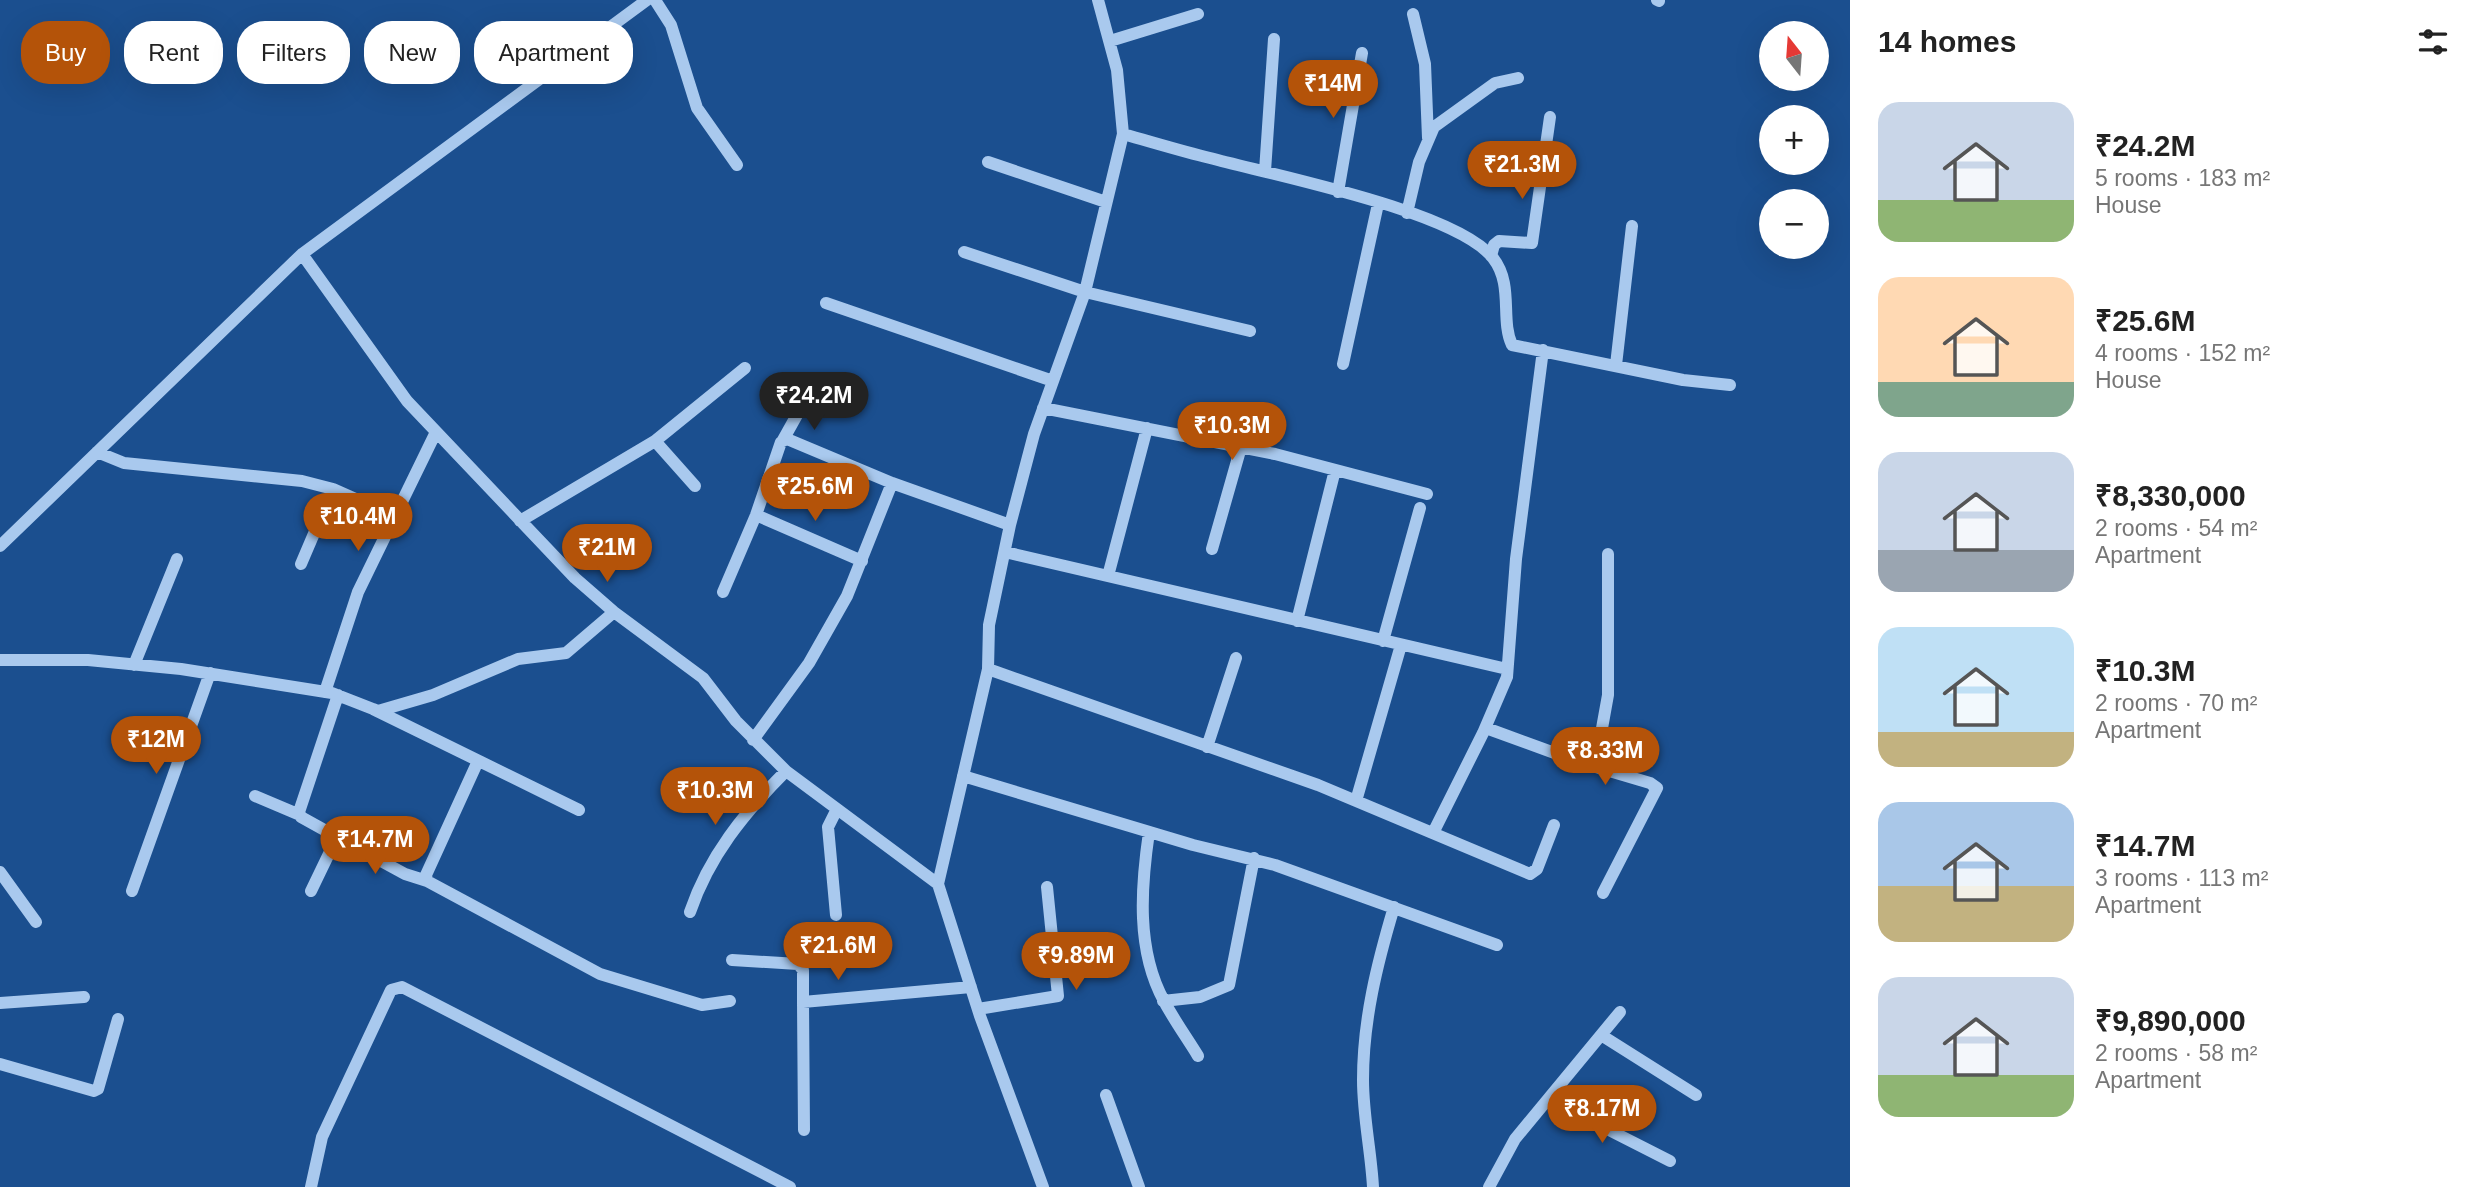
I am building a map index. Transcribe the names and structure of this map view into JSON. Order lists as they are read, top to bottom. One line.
{"north":"top","page":{"heading":"14 homes","map_buttons":["+","−"],"chip":["Buy","Rent","Filters","New","Apartment"],"price":["₹14M","₹21.3M","₹24.2M","₹10.3M","₹25.6M","₹10.4M","₹21M","₹12M","₹8.33M","₹10.3M","₹14.7M","₹21.6M","₹9.89M","₹8.17M"],"list":[{"name":"₹24.2M","note":"5 rooms · 183 m² · House"},{"name":"₹25.6M","note":"4 rooms · 152 m² · House"},{"name":"₹8,330,000","note":"2 rooms · 54 m² · Apartment"},{"name":"₹10.3M","note":"2 rooms · 70 m² · Apartment"},{"name":"₹14.7M","note":"3 rooms · 113 m² · Apartment"},{"name":"₹9,890,000","note":"2 rooms · 58 m² · Apartment"}]}}
